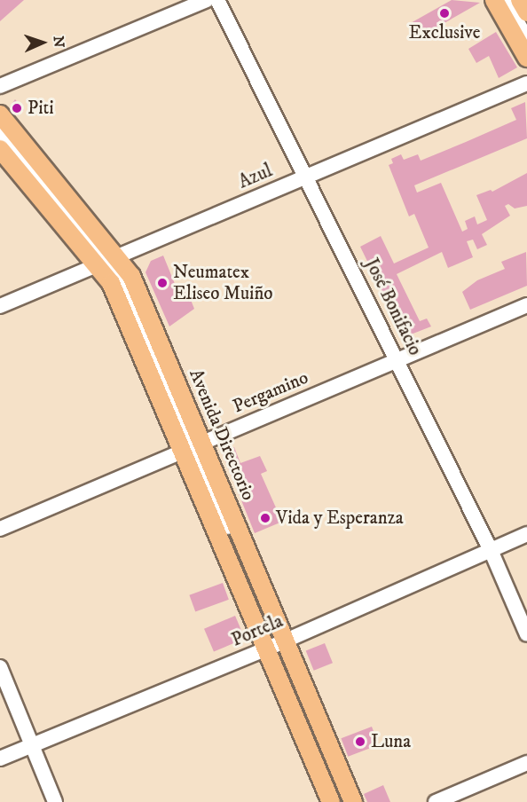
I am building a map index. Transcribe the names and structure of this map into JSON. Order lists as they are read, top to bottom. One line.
{"streets":{"street":["Azul","José Bonifacio","Pergamino","Portela"]},"crossings":[["Azul","José Bonifacio"],["José Bonifacio","Pergamino"],["José Bonifacio","Portela"]],"places":["Exclusive","Piti","Neumatex Eliseo Muiño","Vida y Esperanza","Luna"],"north":"right"}
